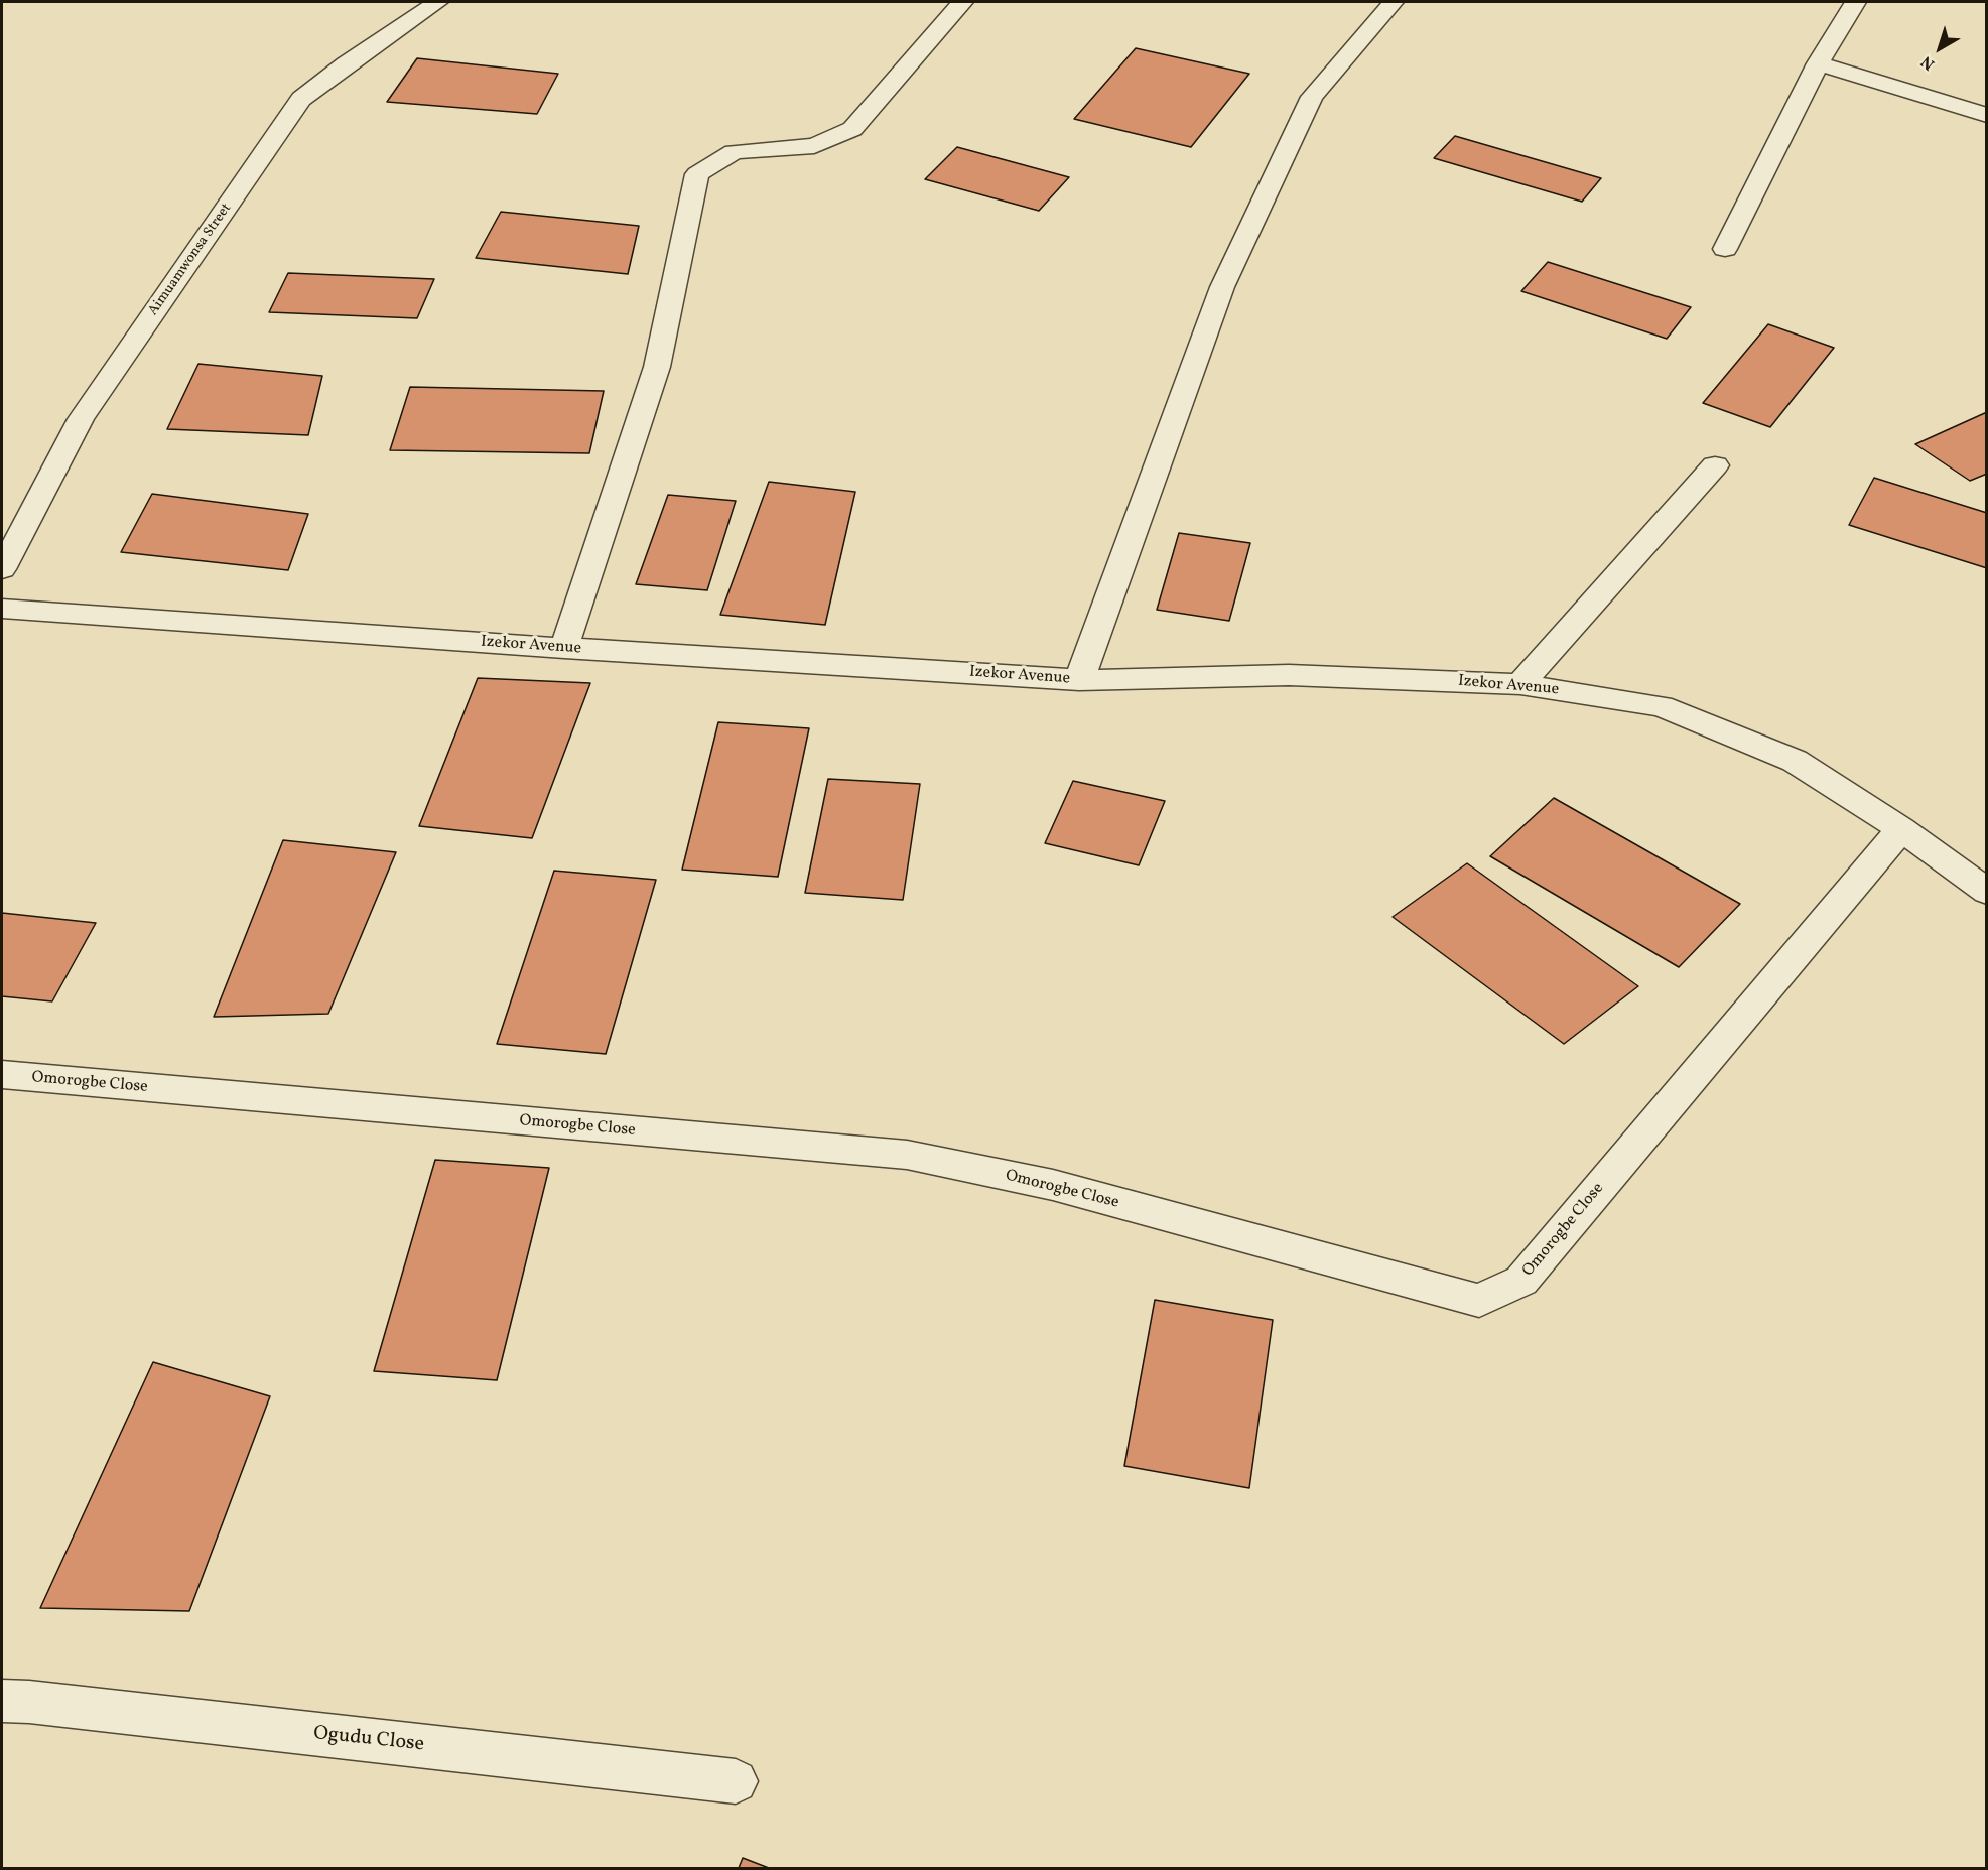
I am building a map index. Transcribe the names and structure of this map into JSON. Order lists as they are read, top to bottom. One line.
{"streets":{"street":["Aimuamwonsa Street","Izekor Avenue","Omorogbe Close","Ogudu Close"]},"crossings":[["Izekor Avenue","Omorogbe Close"]],"north":"bottom left"}
